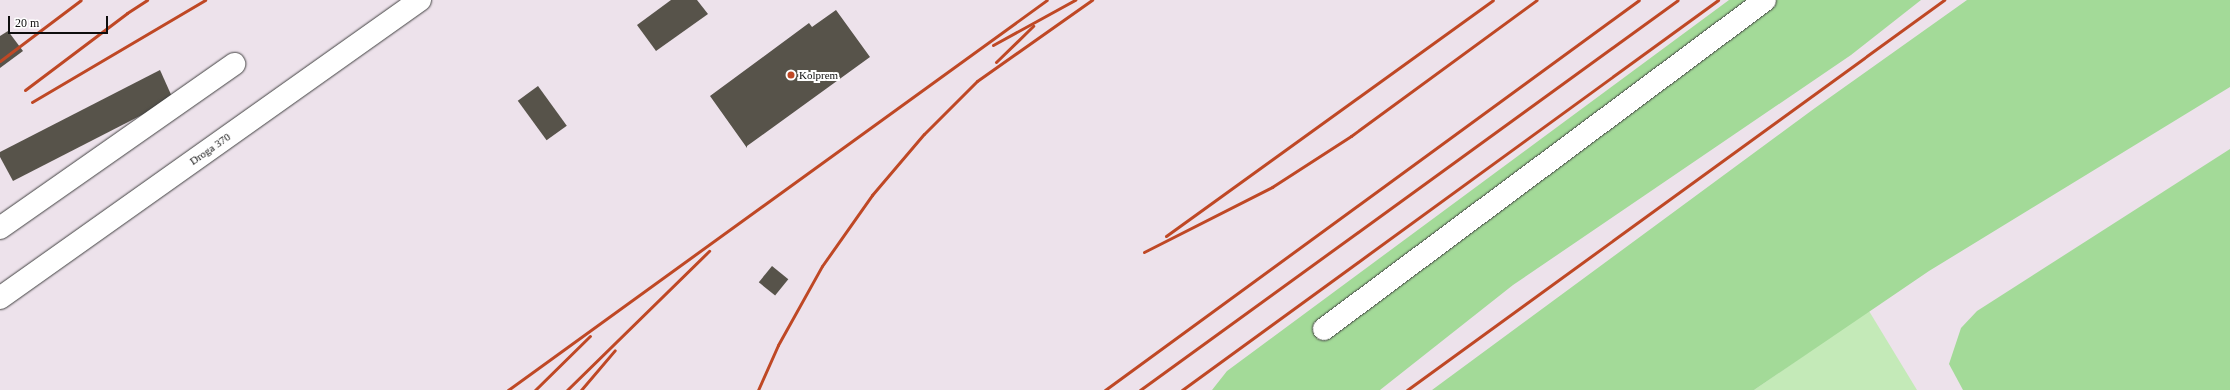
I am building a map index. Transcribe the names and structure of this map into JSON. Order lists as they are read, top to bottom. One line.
{"streets":{"lane":["Droga 370"]},"places":["Kolprem"],"scale_bar":"20 m"}
